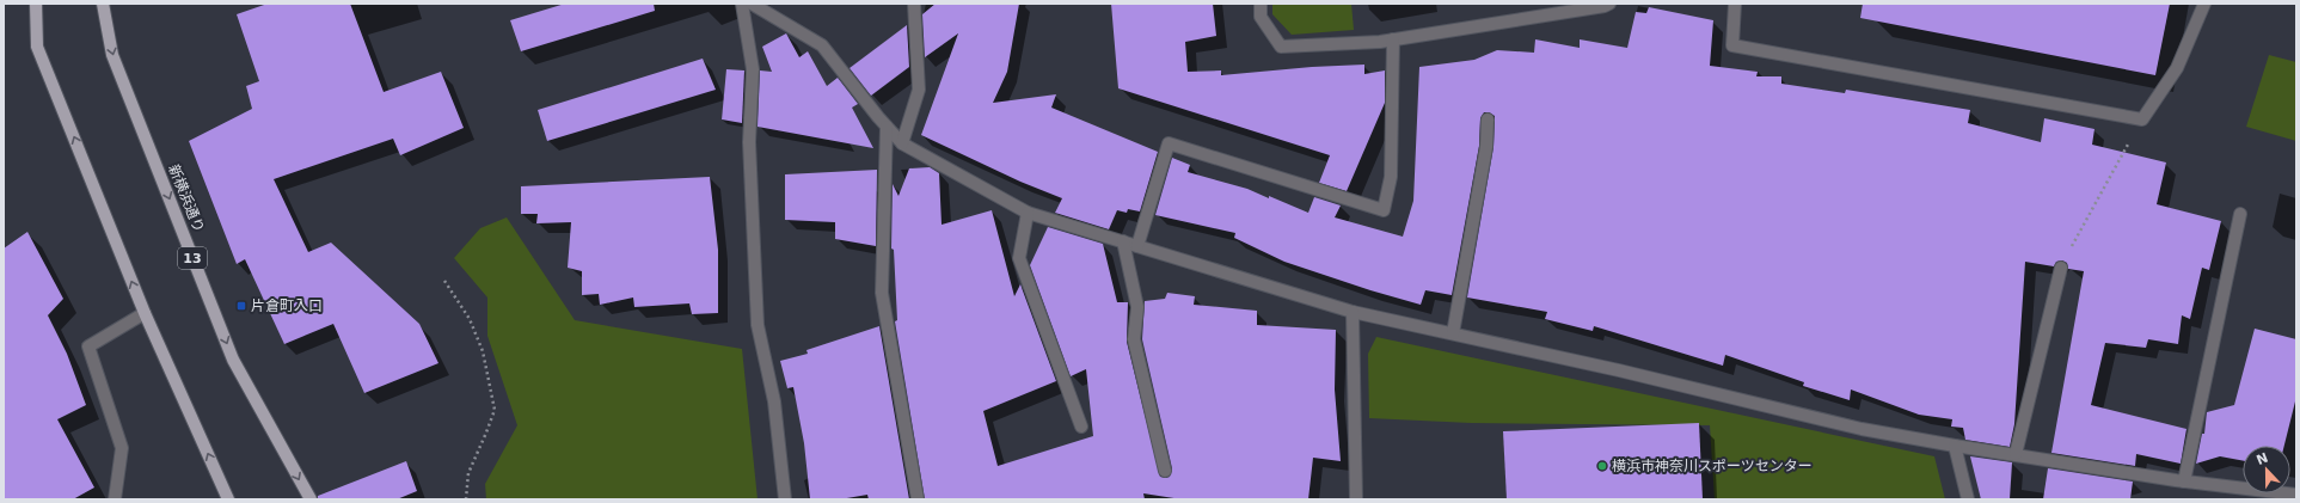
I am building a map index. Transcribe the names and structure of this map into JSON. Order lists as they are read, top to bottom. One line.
{"streets":{"main road":["新横浜通り","13"]},"places":{"transit":["片倉町入口"],"other":["横浜市神奈川スポーツセンター"]},"north":"top"}
